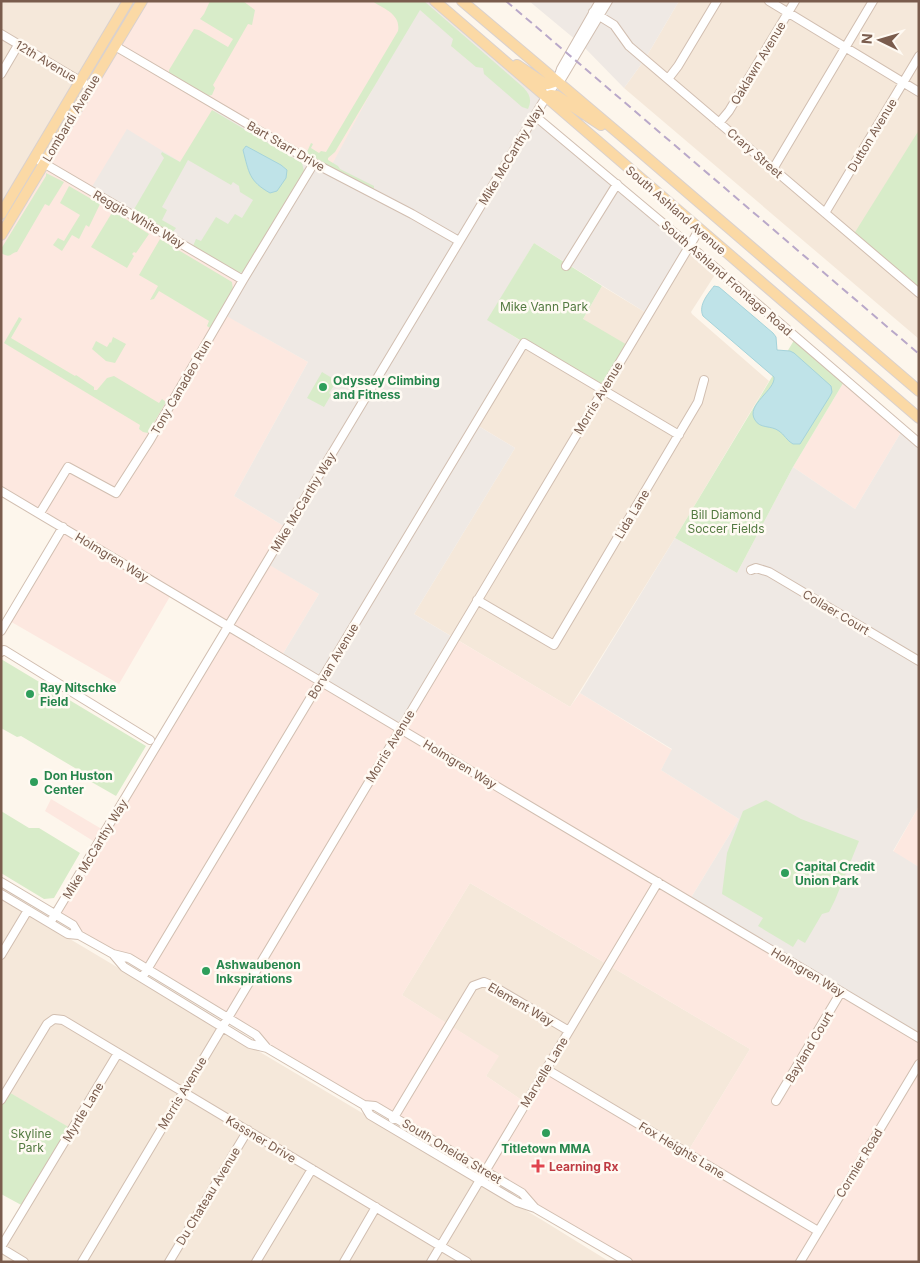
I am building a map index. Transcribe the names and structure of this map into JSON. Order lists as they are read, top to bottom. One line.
{"streets":{"main road":["Lombardi Avenue","South Ashland Avenue"],"street":["12th Avenue","Oaklawn Avenue","Dutton Avenue","Bart Starr Drive","Crary Street","Mike McCarthy Way","Reggie White Way","South Ashland Frontage Road","Tony Canadeo Run","Morris Avenue","Lida Lane","Holmgren Way","Collaer Court","Borvan Avenue","Element Way","Bayland Court","Marvelle Lane","Myrtle Lane","Kassner Drive","Fox Heights Lane","South Oneida Street","Cormier Road","Du Chateau Avenue"]},"crossings":[["12th Avenue","Lombardi Avenue"],["Oaklawn Avenue","Crary Street"],["Lombardi Avenue","Bart Starr Drive"],["Lombardi Avenue","Reggie White Way"],["Dutton Avenue","Crary Street"],["Bart Starr Drive","Mike McCarthy Way"],["Bart Starr Drive","Tony Canadeo Run"],["Crary Street","Mike McCarthy Way"],["Mike McCarthy Way","South Ashland Avenue"],["Mike McCarthy Way","South Ashland Frontage Road"],["Mike McCarthy Way","Holmgren Way"],["Mike McCarthy Way","South Oneida Street"],["South Ashland Avenue","Morris Avenue"],["Reggie White Way","Tony Canadeo Run"],["South Ashland Frontage Road","Morris Avenue"],["Tony Canadeo Run","Holmgren Way"],["Morris Avenue","Lida Lane"],["Morris Avenue","Holmgren Way"],["Morris Avenue","Borvan Avenue"],["Morris Avenue","Kassner Drive"],["Morris Avenue","South Oneida Street"],["Holmgren Way","Borvan Avenue"],["Holmgren Way","Bayland Court"],["Holmgren Way","Marvelle Lane"],["Borvan Avenue","South Oneida Street"],["Element Way","Marvelle Lane"],["Element Way","South Oneida Street"],["Marvelle Lane","Kassner Drive"],["Marvelle Lane","Fox Heights Lane"],["Marvelle Lane","South Oneida Street"],["Myrtle Lane","Kassner Drive"],["Kassner Drive","Du Chateau Avenue"],["Fox Heights Lane","Cormier Road"]],"parks":["Mike Vann Park","Bill Diamond Soccer Fields","Skyline Park"],"places":{"other":["Odyssey Climbing and Fitness","Ray Nitschke Field","Don Huston Center","Capital Credit Union Park","Ashwaubenon Inkspirations","Titletown MMA"],"health":["Learning Rx"]},"north":"left"}
